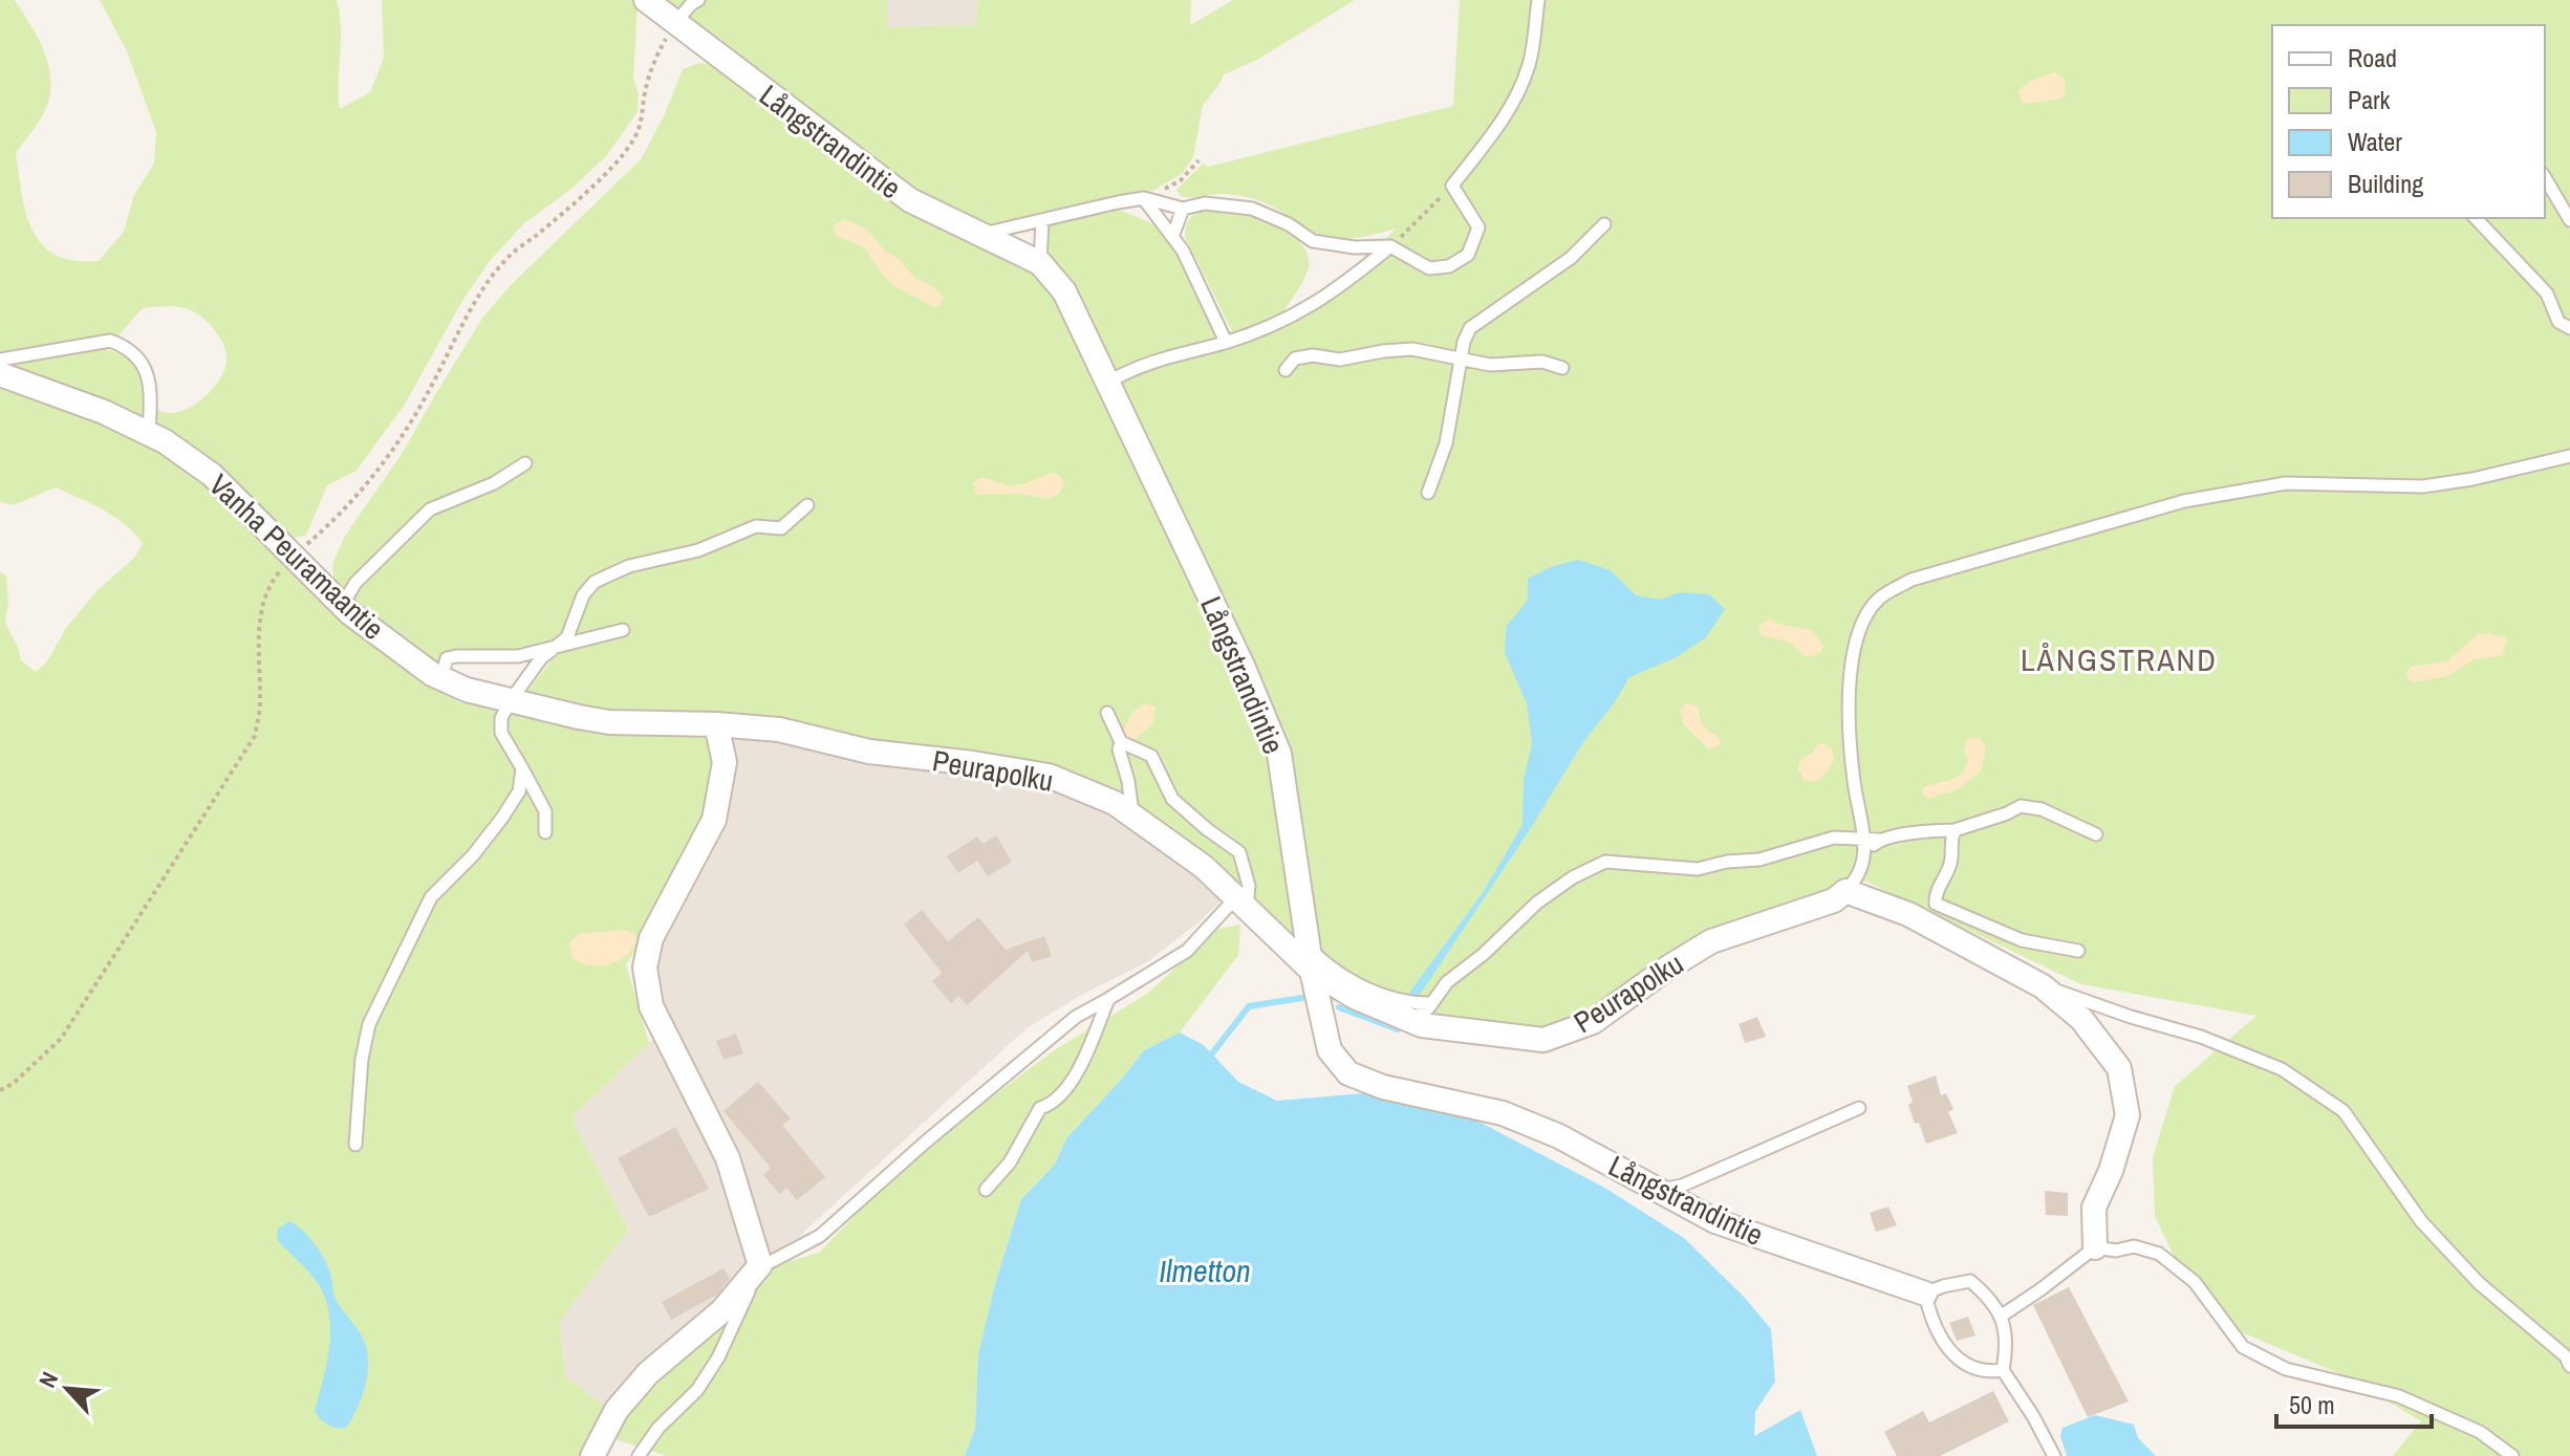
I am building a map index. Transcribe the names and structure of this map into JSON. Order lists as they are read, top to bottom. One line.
{"streets":{"street":["Långstrandintie","Vanha Peuramaantie","Peurapolku"]},"crossings":[["Långstrandintie","Peurapolku"],["Vanha Peuramaantie","Peurapolku"]],"districts":["LÅNGSTRAND"],"water":["Ilmetton"],"legend":["Road","Park","Water","Building"],"scale_bar":"50 m","north":"top left"}
